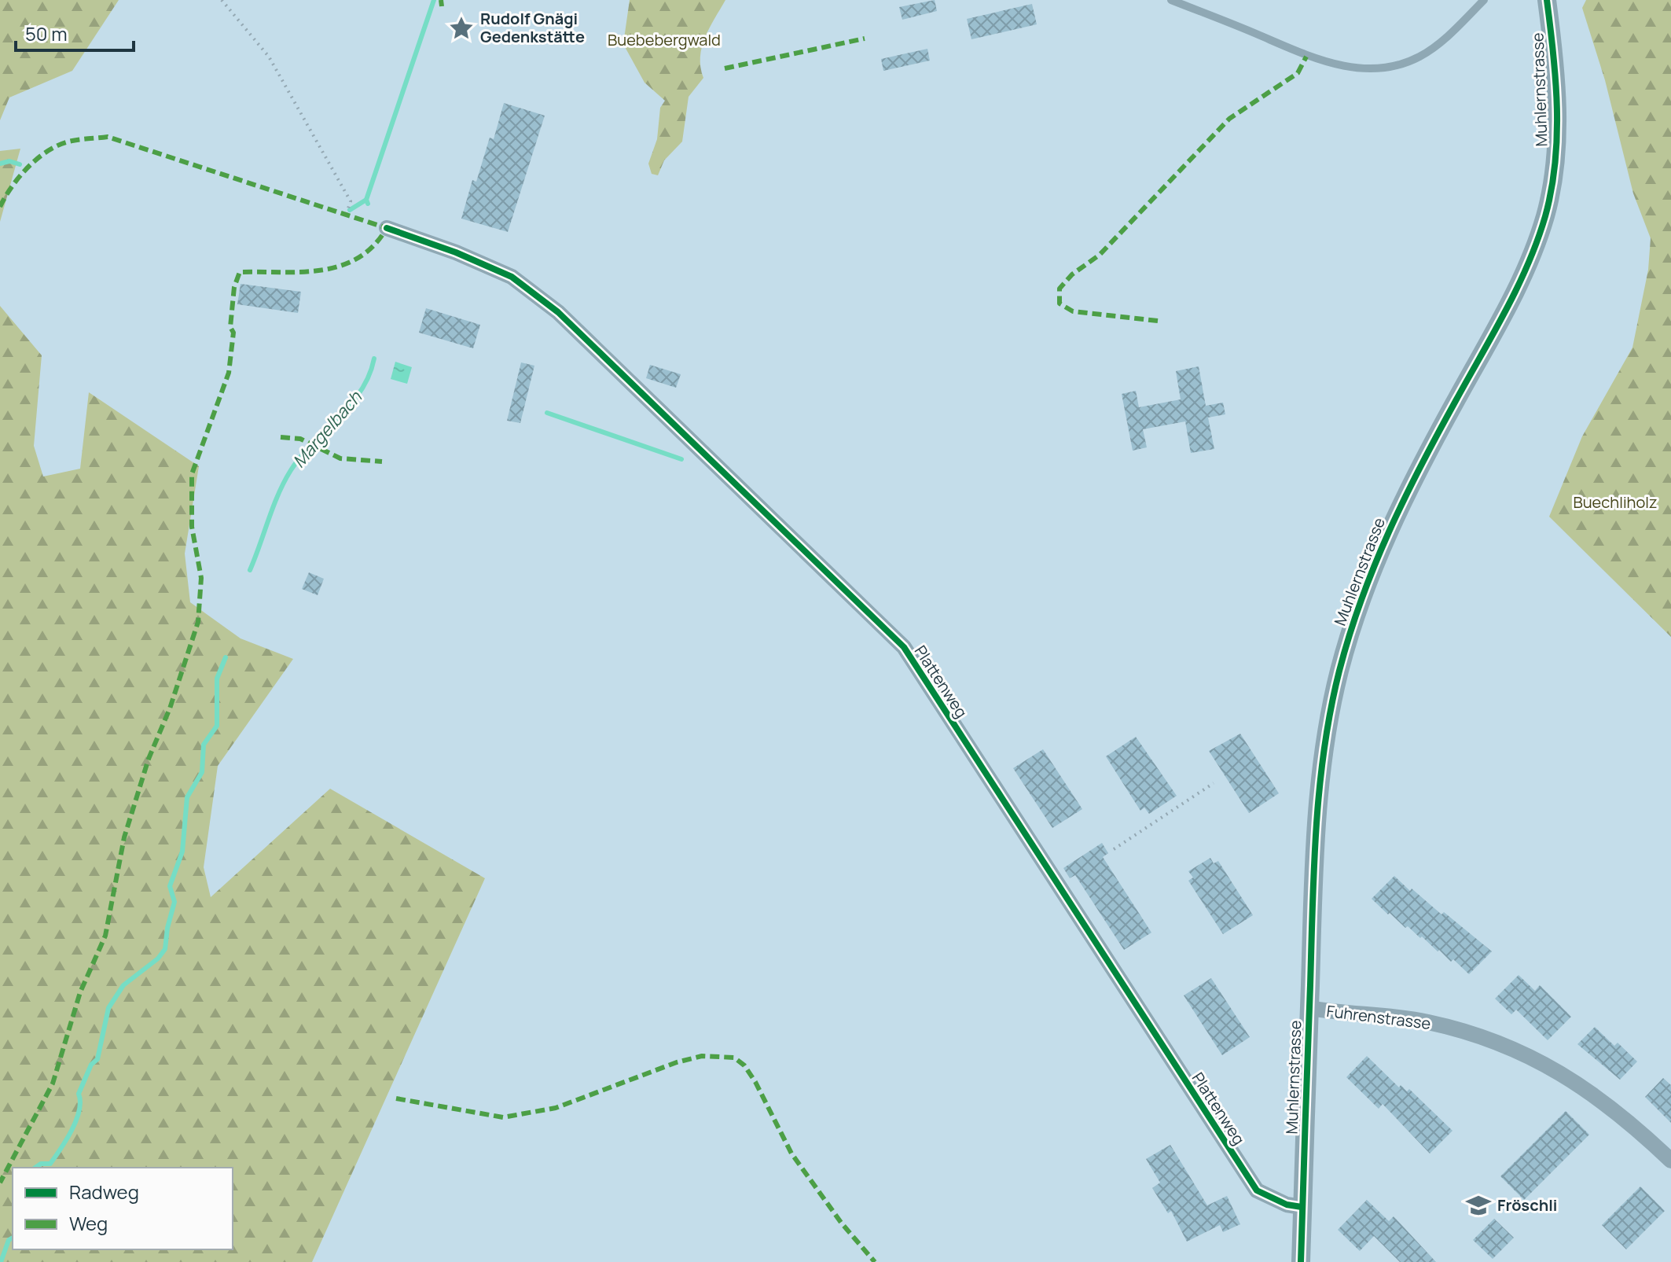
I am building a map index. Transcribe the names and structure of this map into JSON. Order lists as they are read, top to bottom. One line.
{"streets":{"street":["Muhlernstrasse","Plattenweg","Fuhrenstrasse"]},"crossings":[["Muhlernstrasse","Plattenweg"],["Muhlernstrasse","Fuhrenstrasse"]],"water":["Margelbach"],"parks":["Buebebergwald","Buechliholz"],"places":{"place":["Rudolf Gnägi Gedenkstätte"],"school or university":["Fröschli"]},"legend":["Radweg","Weg"],"scale_bar":"50 m"}
